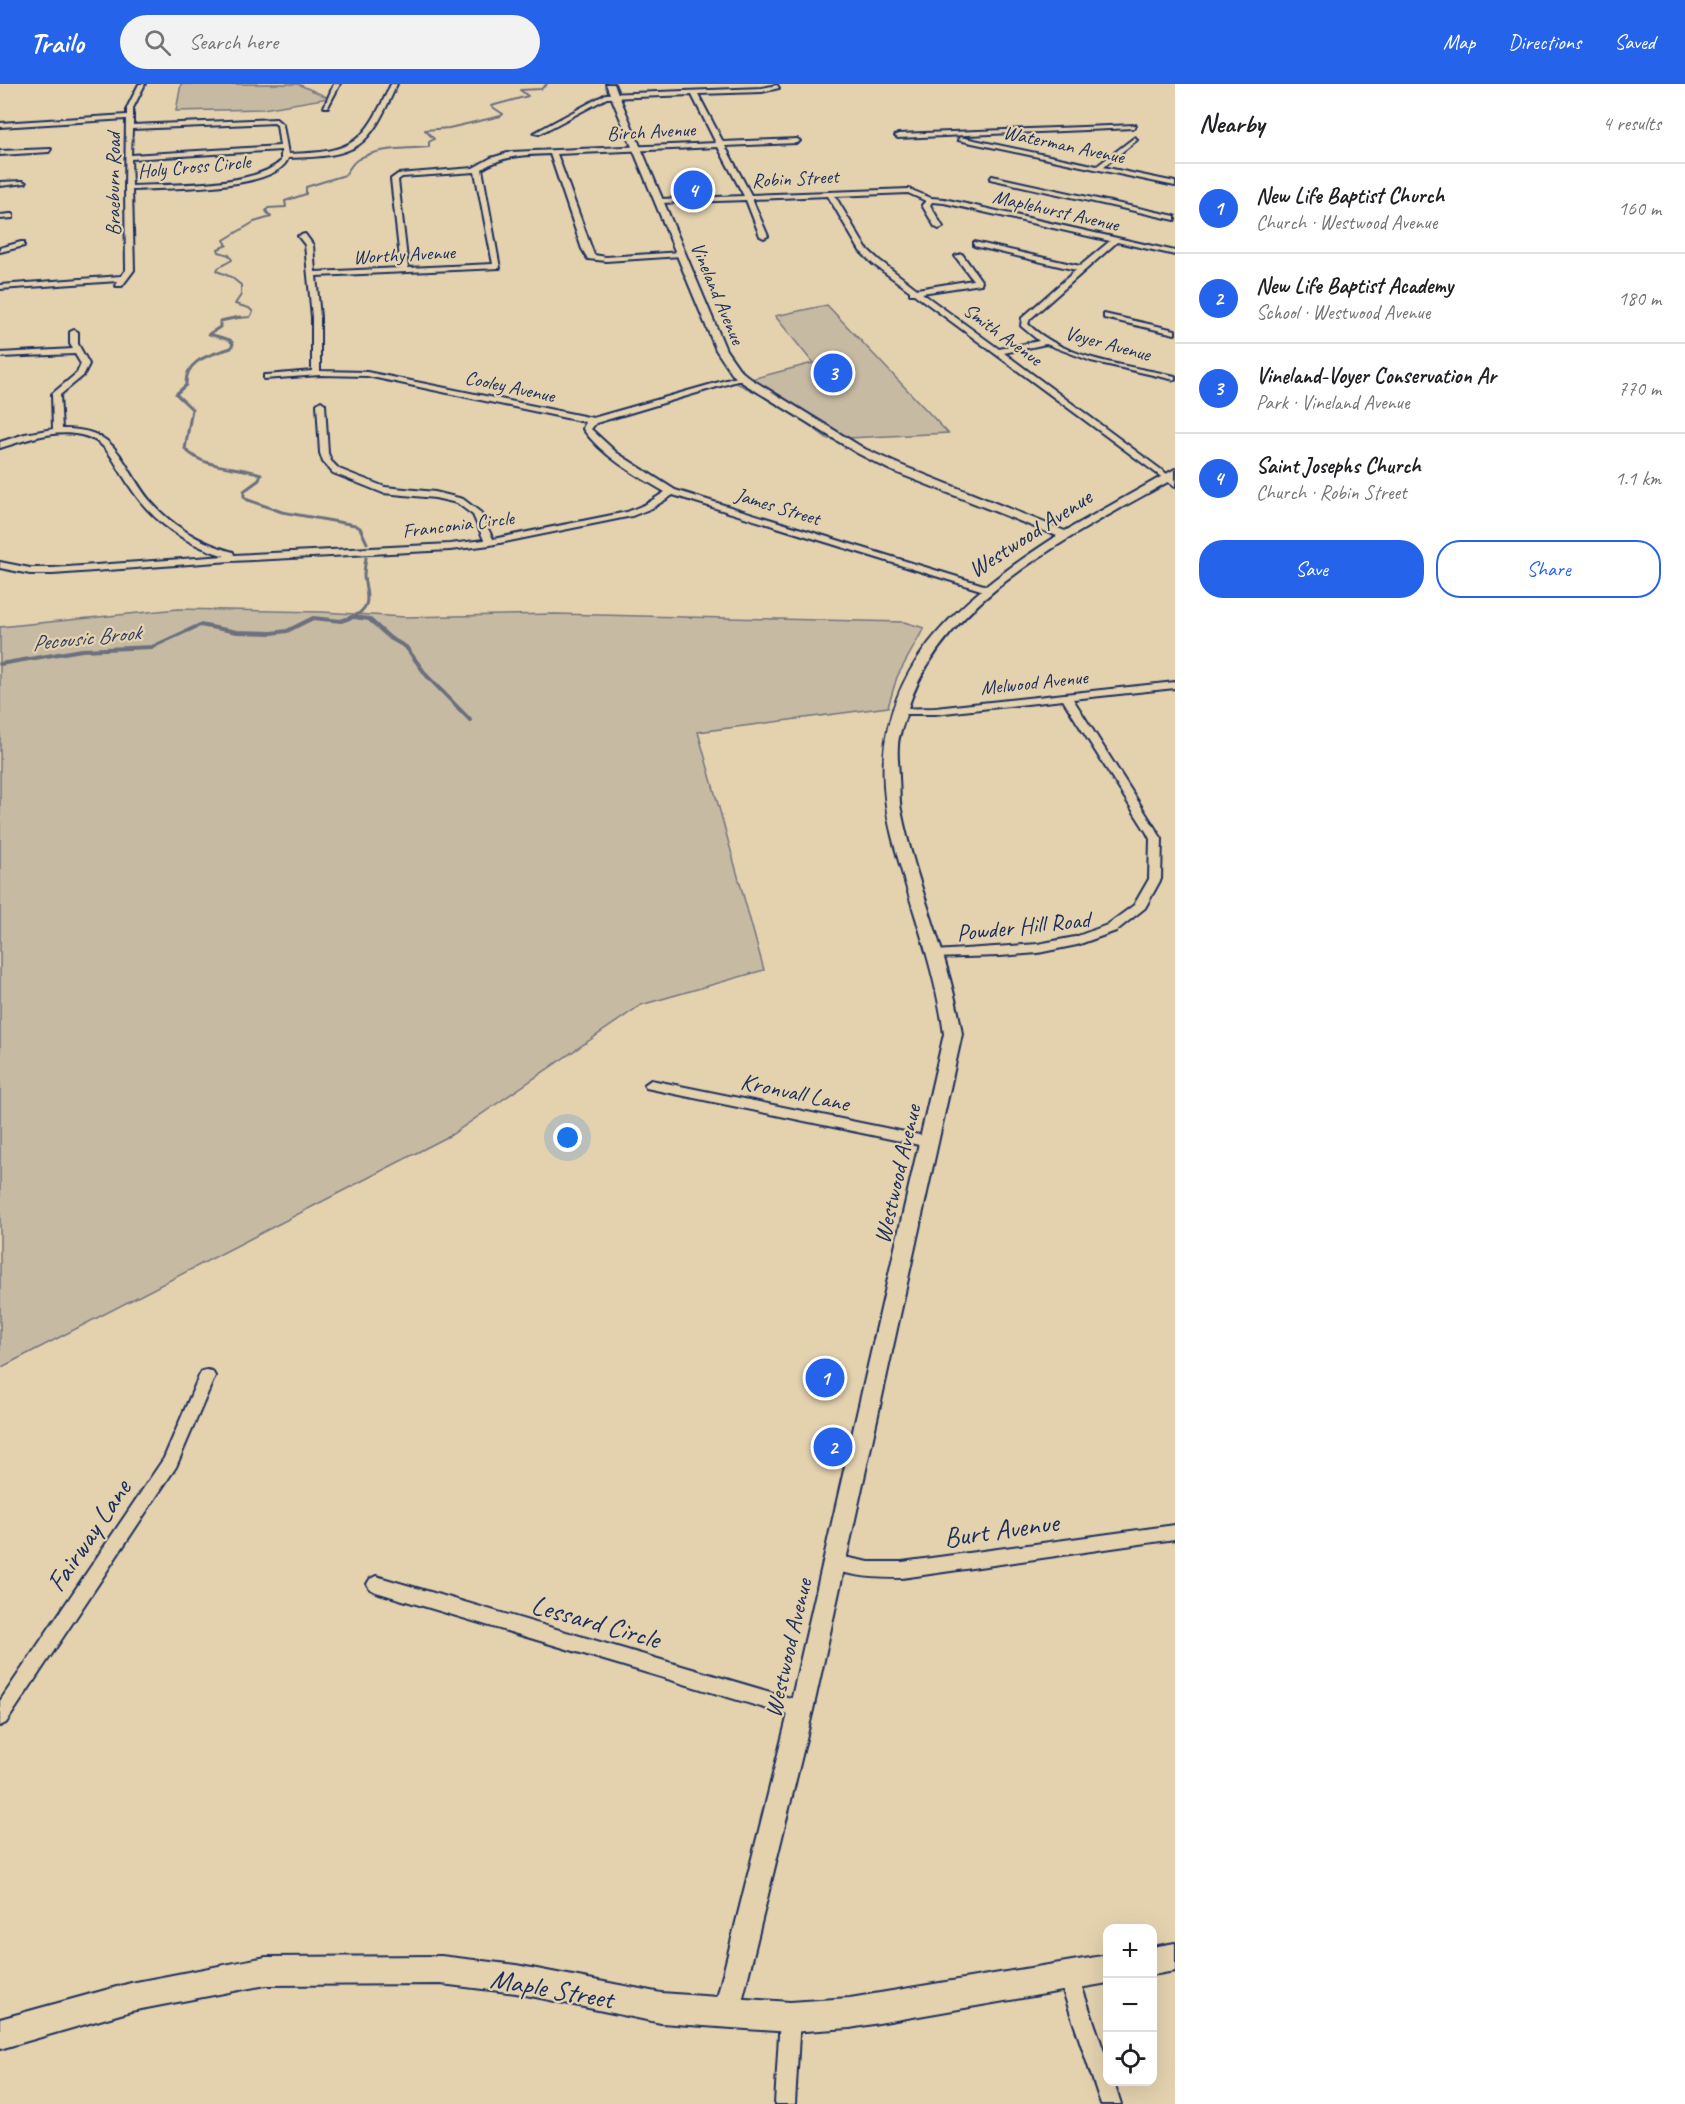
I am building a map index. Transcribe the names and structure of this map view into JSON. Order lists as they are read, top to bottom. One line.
{"streets":{"main road":["Maple Street"],"street":["Birch Avenue","Waterman Avenue","Holy Cross Circle","Robin Street","Braeburn Road","Maplehurst Avenue","Worthy Avenue","Vineland Avenue","Smith Avenue","Voyer Avenue","Cooley Avenue","James Street","Franconia Circle","Westwood Avenue","Melwood Avenue","Powder Hill Road","Kronvall Lane","Burt Avenue","Fairway Lane","Lessard Circle"]},"crossings":[["Birch Avenue","Worthy Avenue"],["Birch Avenue","Vineland Avenue"],["Holy Cross Circle","Braeburn Road"],["Robin Street","Maplehurst Avenue"],["Robin Street","Vineland Avenue"],["Robin Street","Smith Avenue"],["Vineland Avenue","Cooley Avenue"],["Vineland Avenue","Westwood Avenue"],["Smith Avenue","Voyer Avenue"],["Smith Avenue","Westwood Avenue"],["Cooley Avenue","James Street"],["James Street","Franconia Circle"],["James Street","Westwood Avenue"],["Westwood Avenue","Melwood Avenue"],["Westwood Avenue","Powder Hill Road"],["Westwood Avenue","Kronvall Lane"],["Westwood Avenue","Burt Avenue"],["Westwood Avenue","Lessard Circle"],["Westwood Avenue","Maple Street"],["Melwood Avenue","Powder Hill Road"]],"water":["Pecousic Brook"],"page":{"header":"Trailo","search":"Search here","nav":["Map","Directions","Saved"],"heading":["Nearby","4 results"],"list":[{"mark":"1","name":"New Life Baptist Church","note":"Church · Westwood Avenue","value":"160 m"},{"mark":"2","name":"New Life Baptist Academy","note":"School · Westwood Avenue","value":"180 m"},{"mark":"3","name":"Vineland-Voyer Conservation Ar","note":"Park · Vineland Avenue","value":"770 m"},{"mark":"4","name":"Saint Josephs Church","note":"Church · Robin Street","value":"1.1 km"}],"pins":["4","3","1","2"],"buttons":["Save","Share"],"map_buttons":["+","−"]}}
